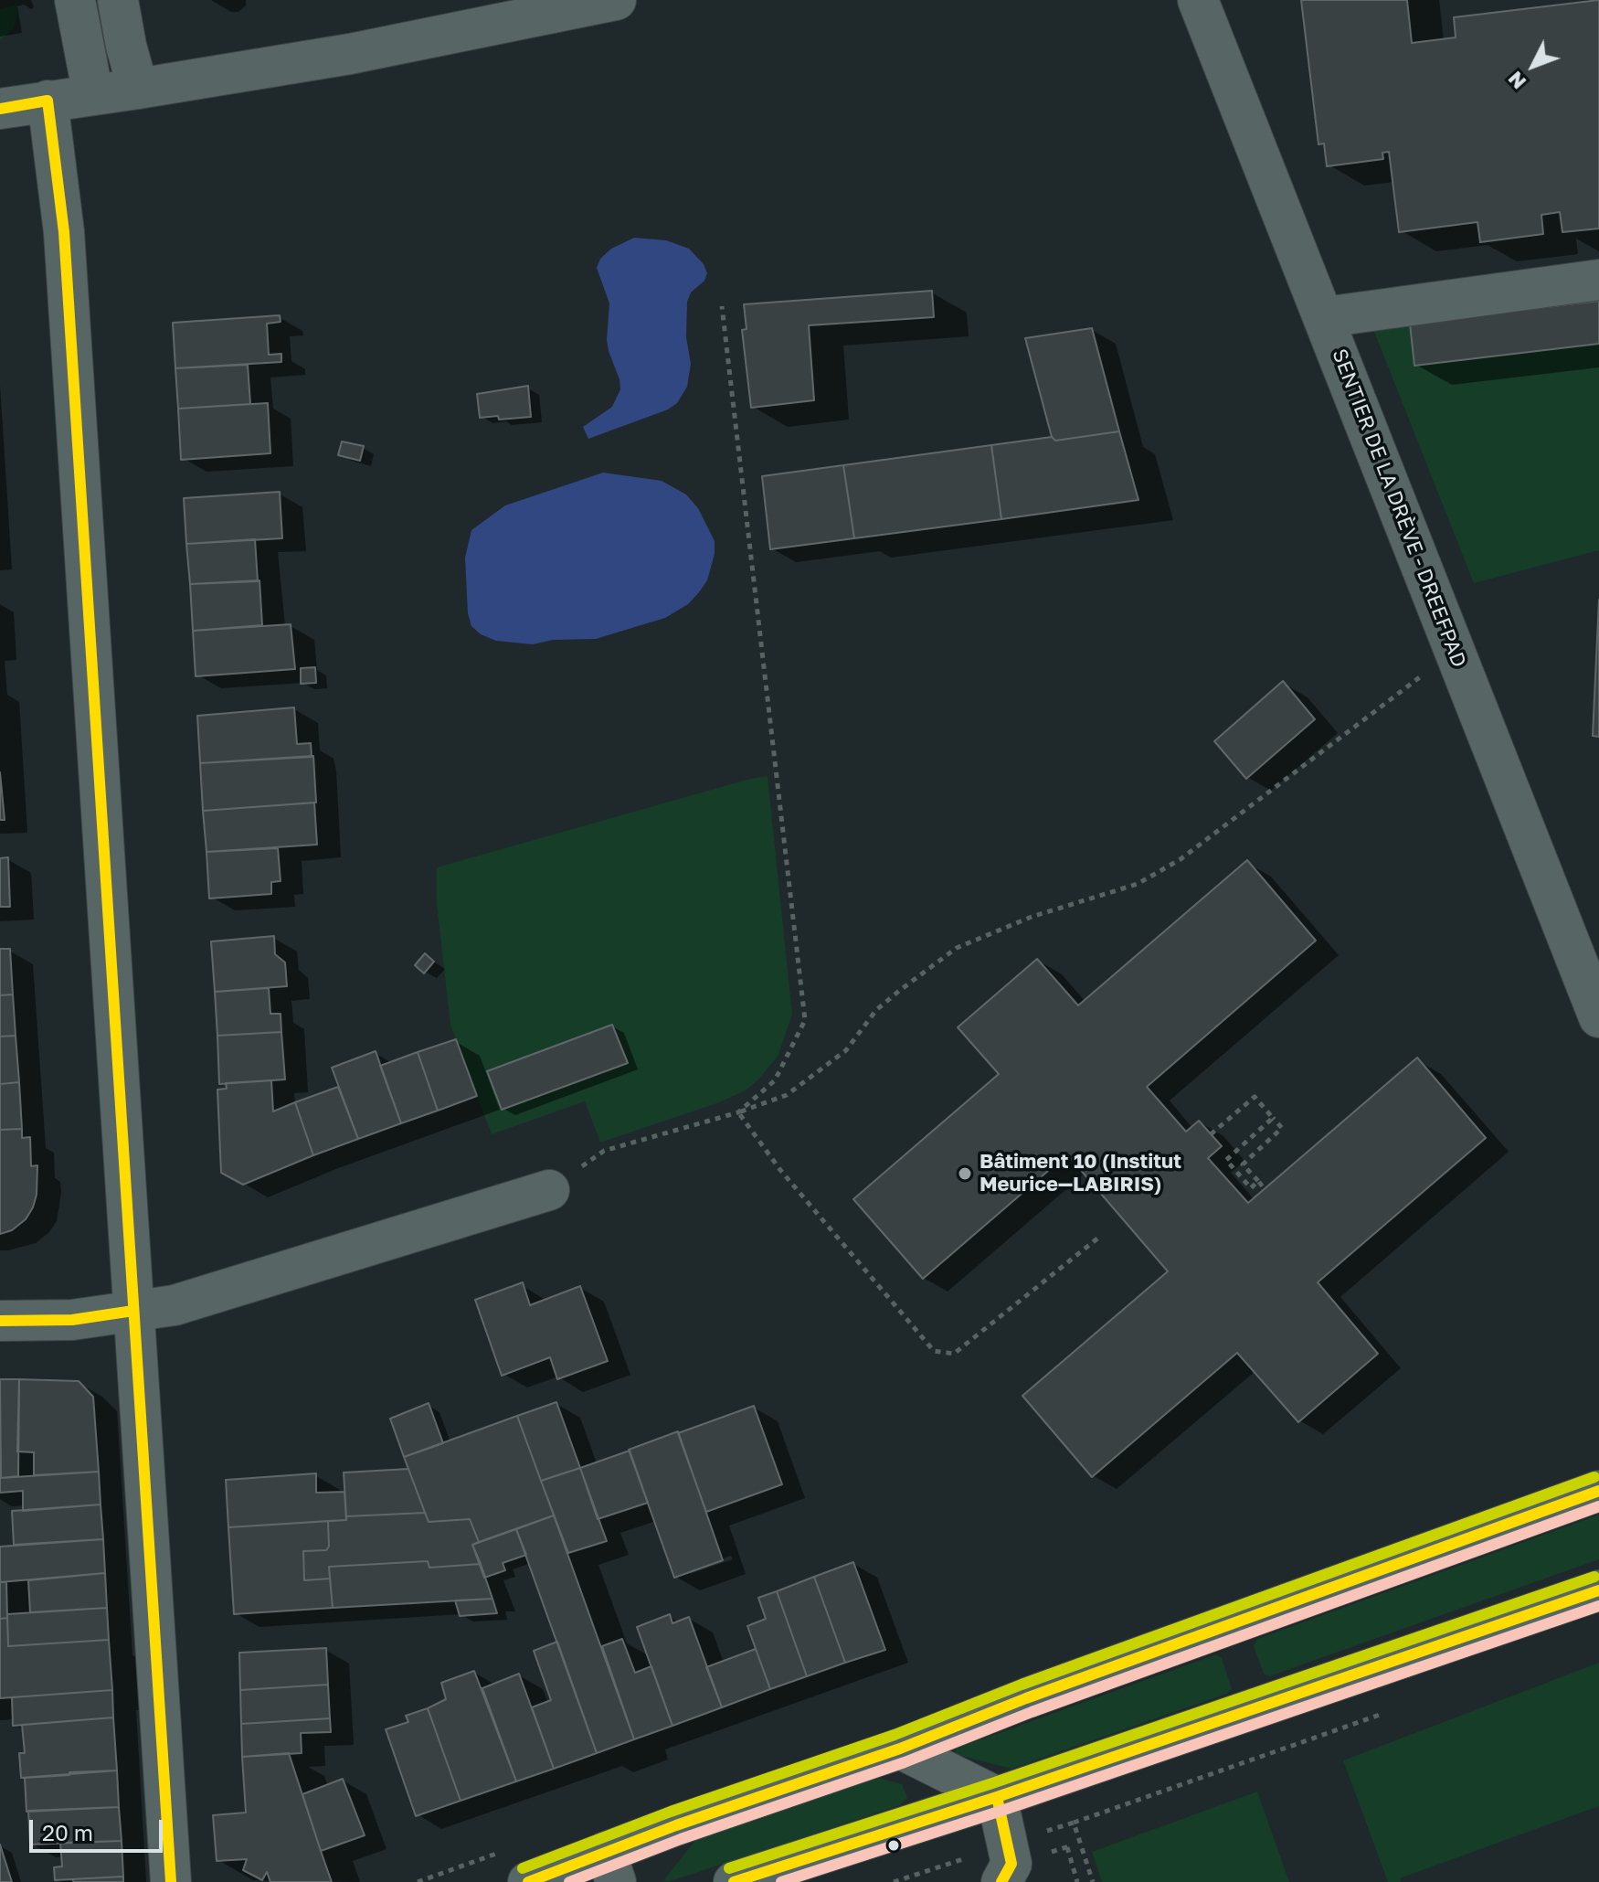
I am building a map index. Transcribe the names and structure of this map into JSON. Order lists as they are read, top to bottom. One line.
{"streets":{"street":["SENTIER DE LA DRÈVE - DREEFPAD"]},"places":["Bâtiment 10 (Institut Meurice—LABIRIS)"],"scale_bar":"20 m","north":"bottom left"}
